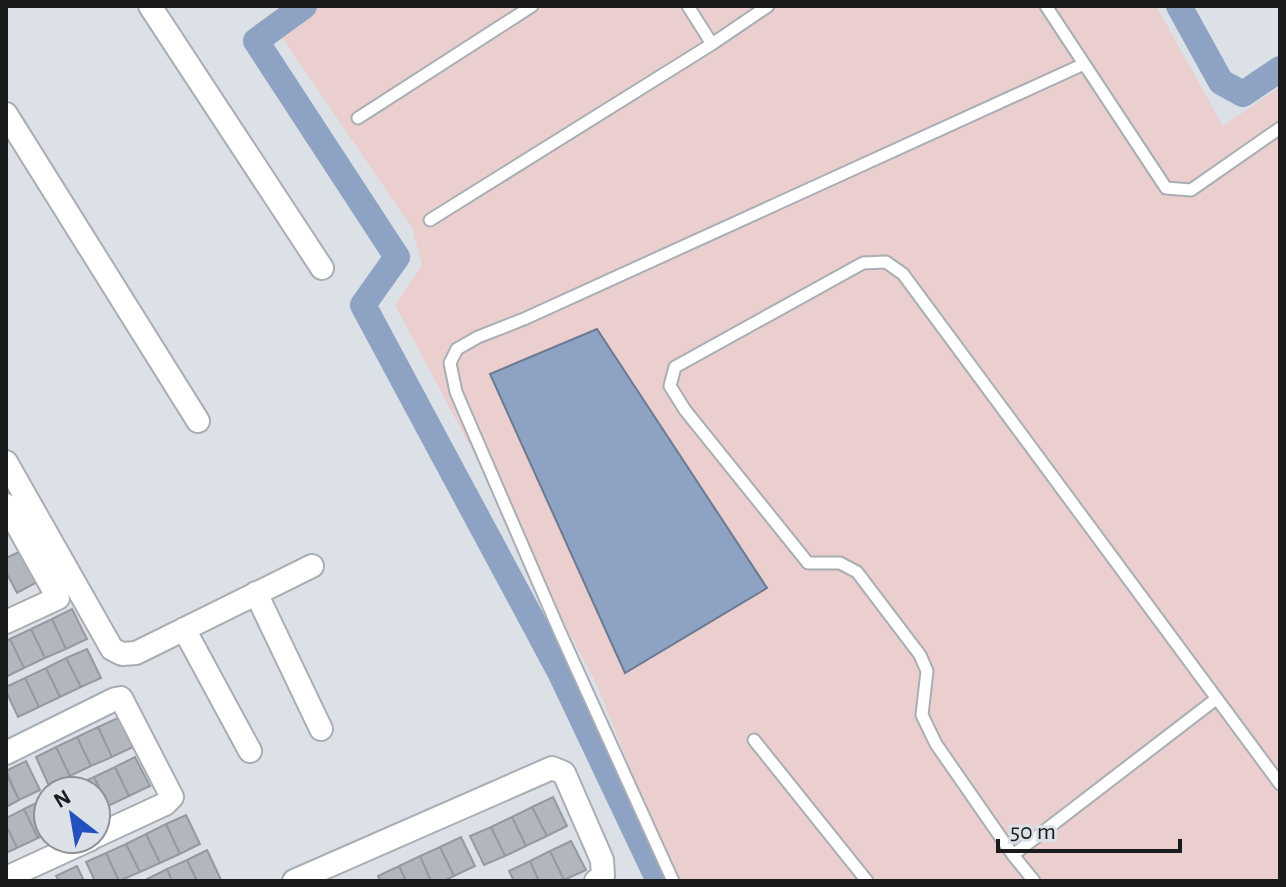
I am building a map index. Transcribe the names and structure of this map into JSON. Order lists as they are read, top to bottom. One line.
{"scale_bar":"50 m","north":"top left"}
